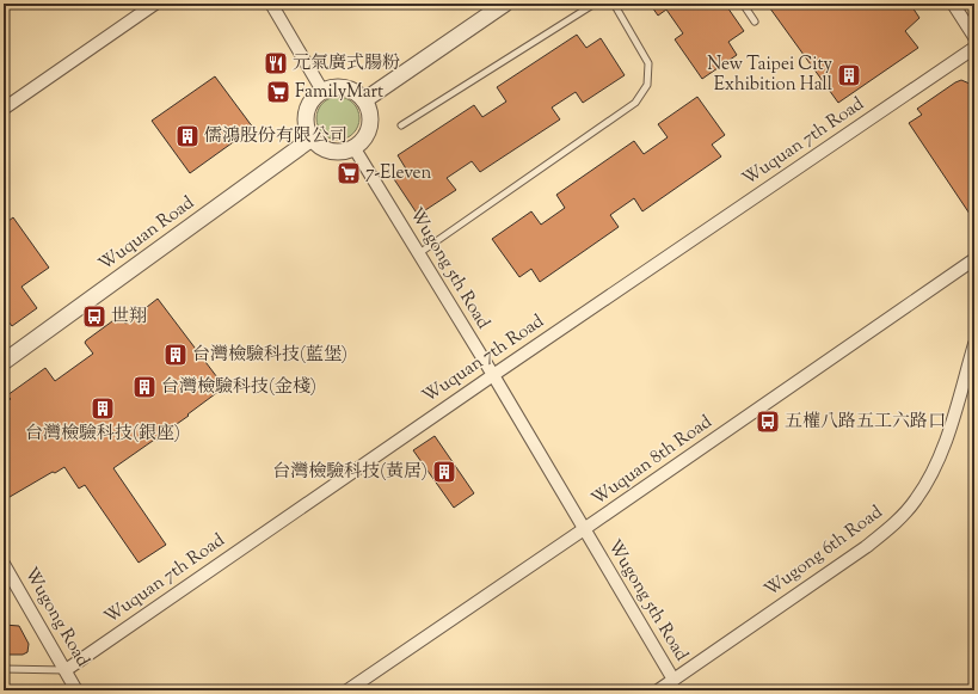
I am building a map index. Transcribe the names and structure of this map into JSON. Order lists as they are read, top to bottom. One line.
{"streets":{"street":["Wuquan 7th Road","Wuquan Road","Wugong 5th Road","Wuquan 8th Road","Wugong 6th Road","Wugong Road"]},"crossings":[["Wuquan 7th Road","Wugong 5th Road"],["Wuquan 7th Road","Wugong Road"],["Wuquan Road","Wugong 5th Road"],["Wugong 5th Road","Wuquan 8th Road"],["Wugong 5th Road","Wugong 6th Road"]],"places":{"restaurant":["元氣廣式腸粉"],"building":["New Taipei City Exhibition Hall","儒鴻股份有限公司","台灣檢驗科技(藍堡)","台灣檢驗科技(金棧)","台灣檢驗科技(銀座)","台灣檢驗科技(黃居)"],"supermarket":["FamilyMart","7-Eleven"],"bus stop":["世翔","五權八路五工六路口"]}}
